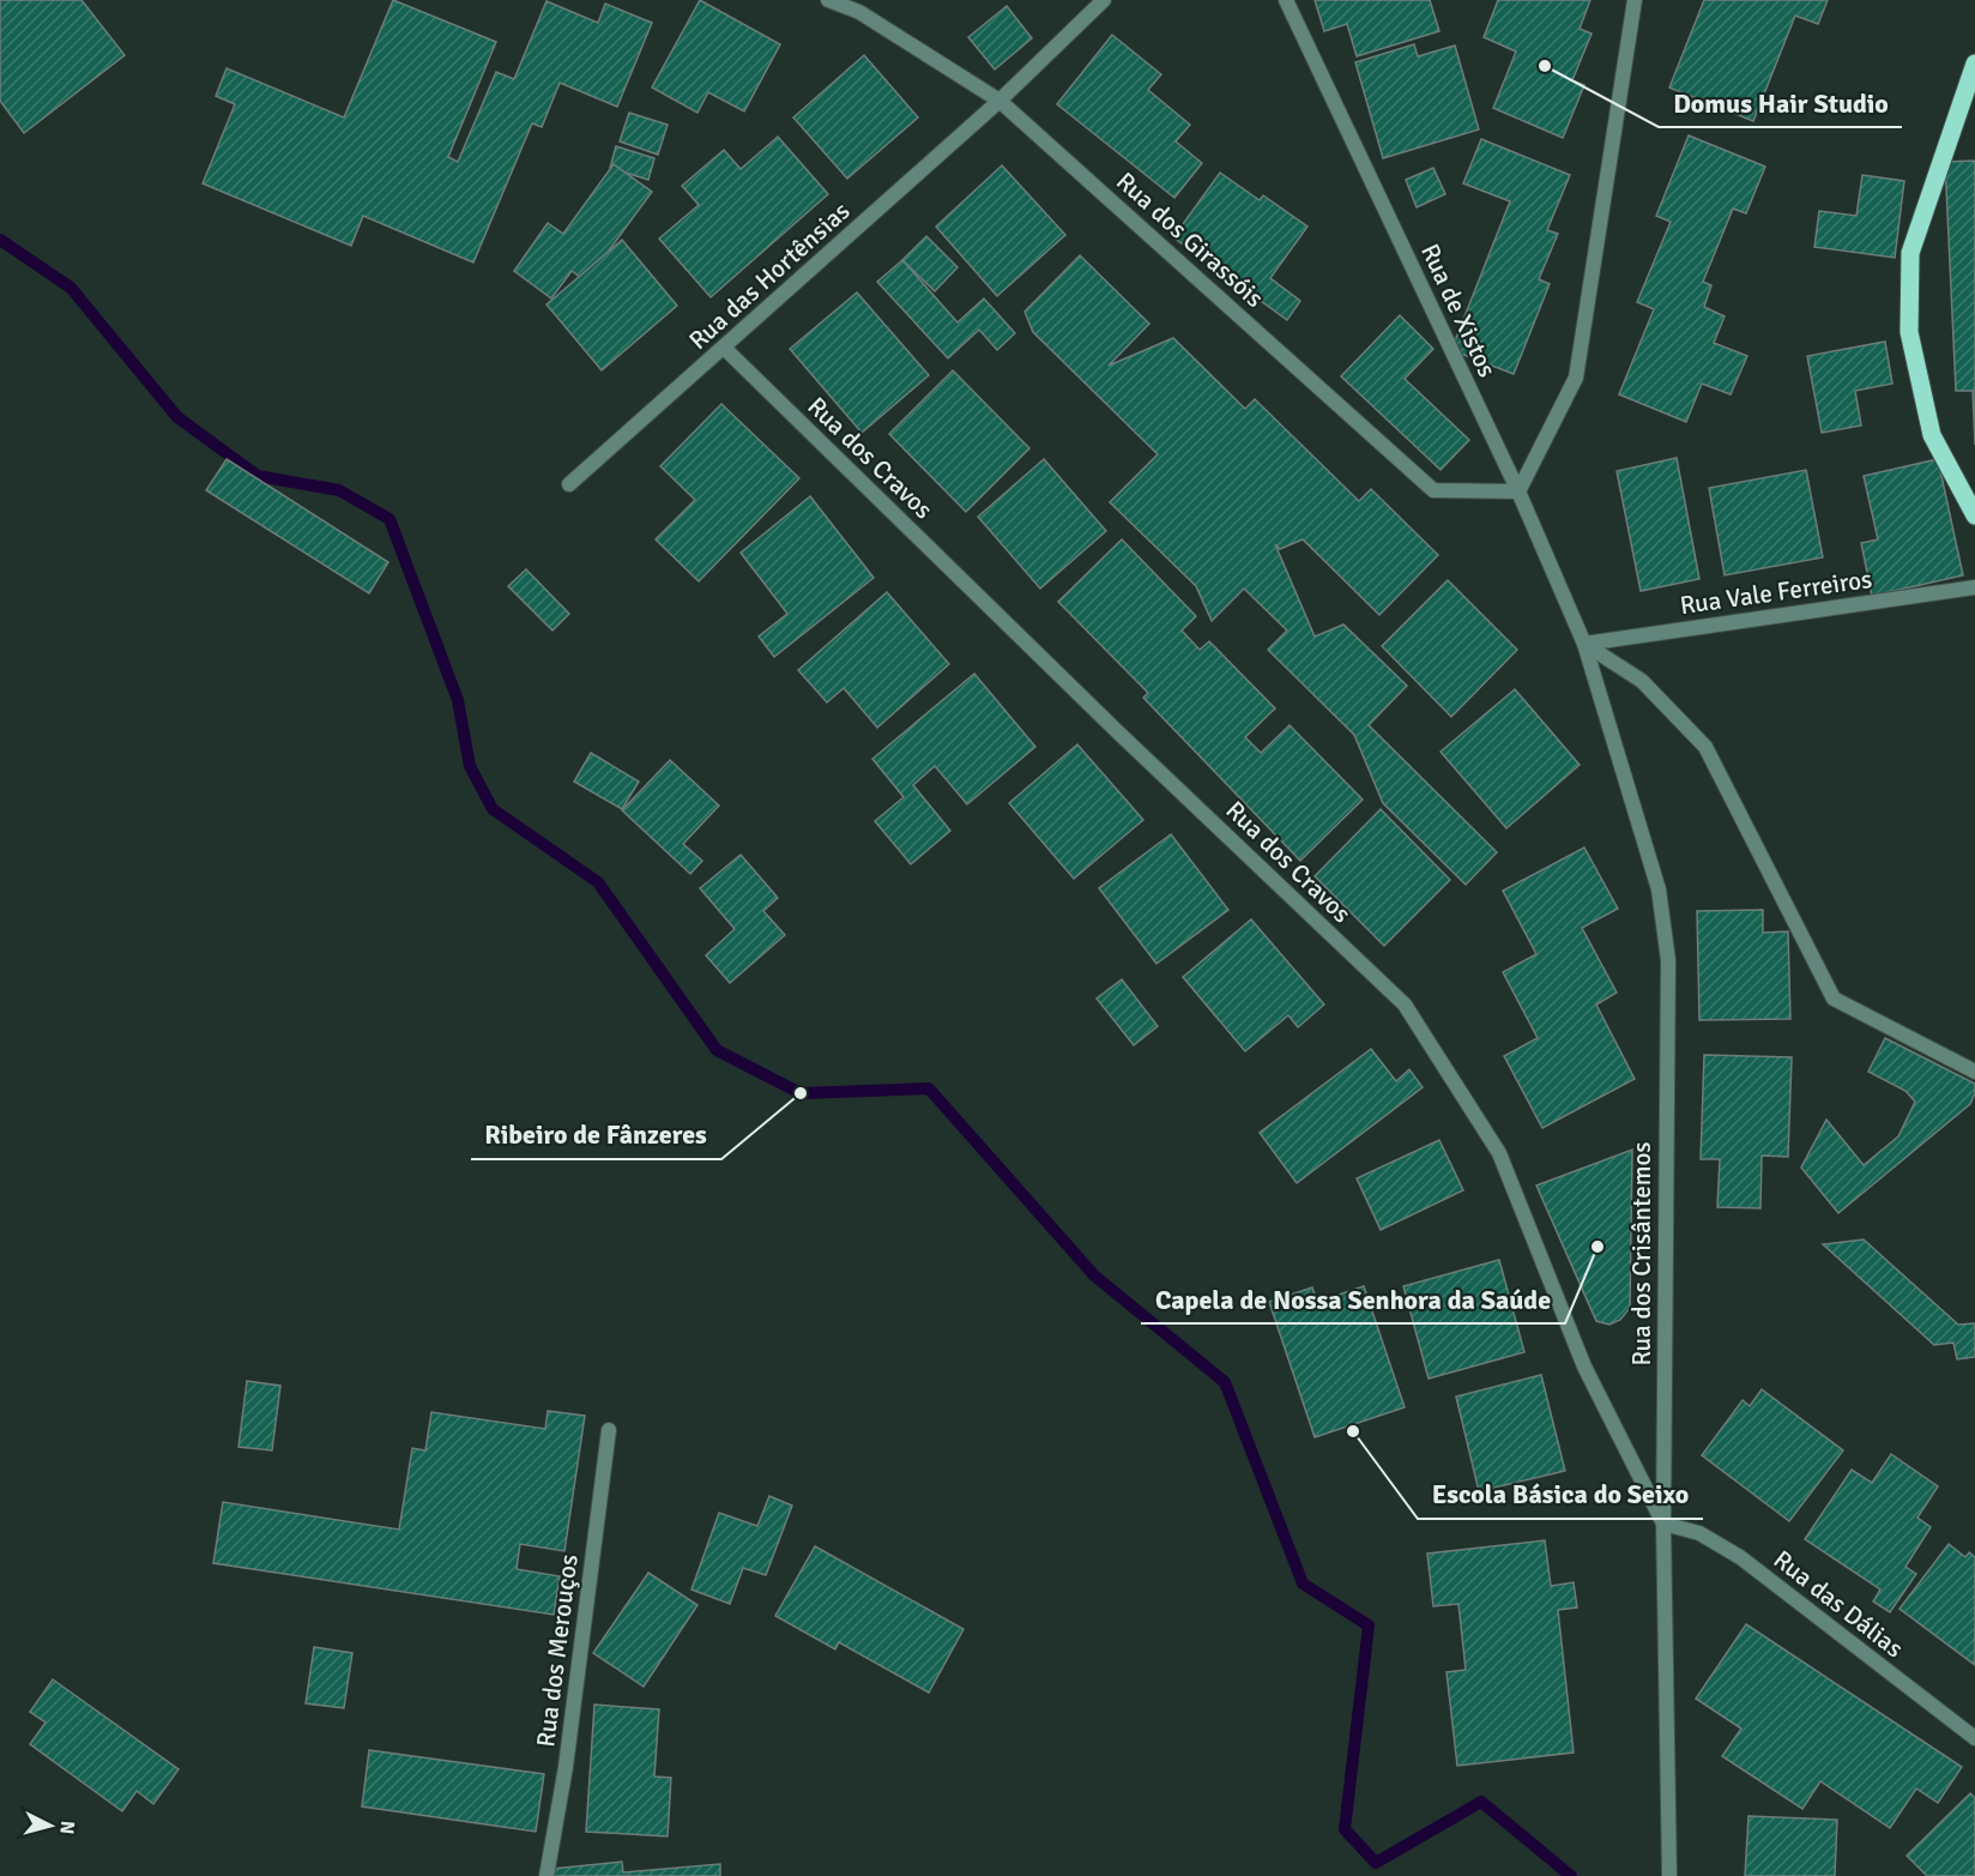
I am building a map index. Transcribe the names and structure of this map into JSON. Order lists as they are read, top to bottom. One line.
{"streets":{"street":["Rua dos Girassóis","Rua das Hortênsias","Rua de Xistos","Rua dos Cravos","Rua Vale Ferreiros","Rua dos Crisântemos","Rua das Dálias","Rua dos Merouços"]},"crossings":[["Rua dos Girassóis","Rua das Hortênsias"],["Rua dos Girassóis","Rua de Xistos"],["Rua das Hortênsias","Rua dos Cravos"],["Rua de Xistos","Rua Vale Ferreiros"],["Rua de Xistos","Rua dos Crisântemos"],["Rua dos Cravos","Rua dos Crisântemos"],["Rua dos Cravos","Rua das Dálias"],["Rua Vale Ferreiros","Rua dos Crisântemos"],["Rua dos Crisântemos","Rua das Dálias"]],"places":["Domus Hair Studio","Ribeiro de Fânzeres","Capela de Nossa Senhora da Saúde","Escola Básica do Seixo"],"north":"right"}
